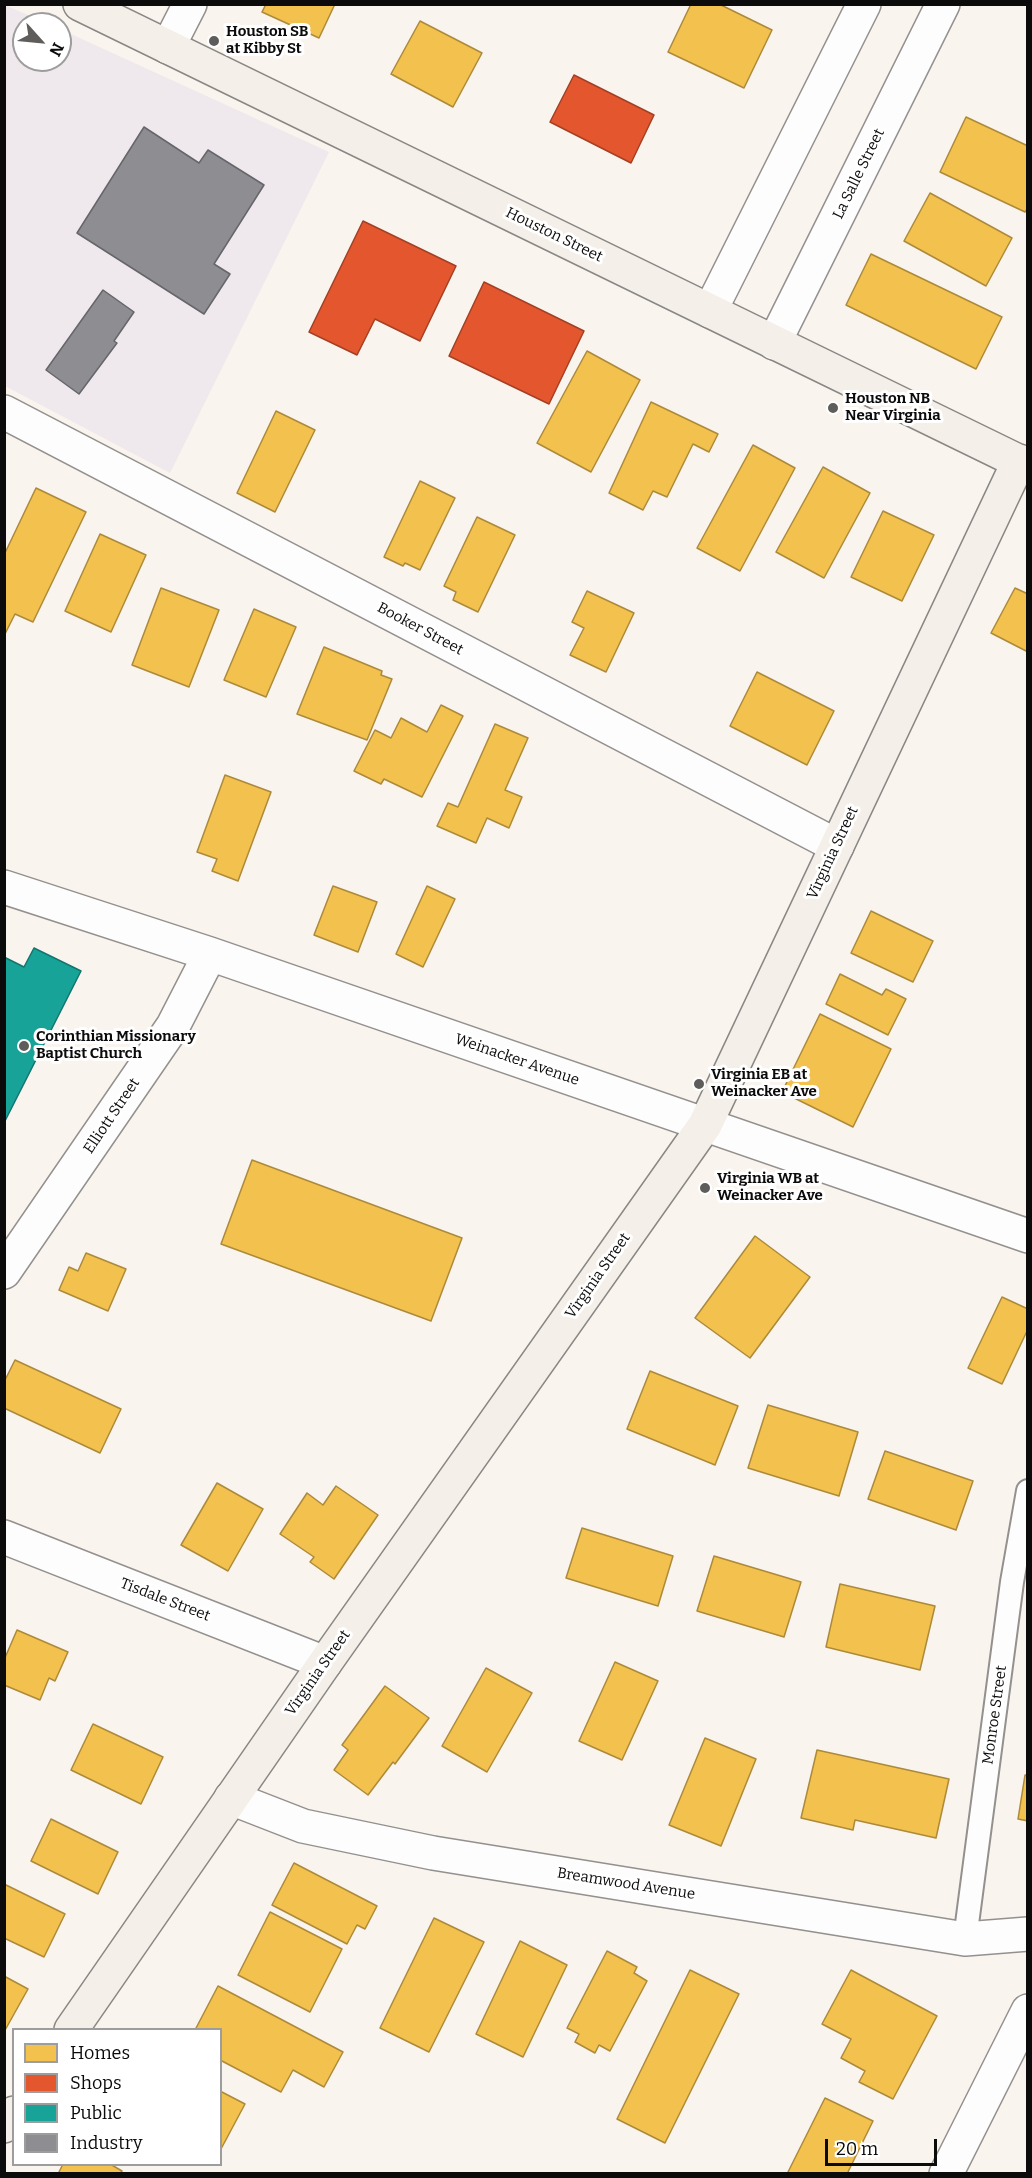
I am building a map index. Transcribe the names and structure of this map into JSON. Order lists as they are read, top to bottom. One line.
{"streets":{"street":["La Salle Street","Houston Street","Booker Street","Virginia Street","Weinacker Avenue","Elliott Street","Tisdale Street","Breamwood Avenue"],"lane":["Monroe Street"]},"crossings":[["La Salle Street","Houston Street"],["Houston Street","Virginia Street"],["Booker Street","Virginia Street"],["Virginia Street","Weinacker Avenue"],["Virginia Street","Tisdale Street"],["Virginia Street","Breamwood Avenue"],["Weinacker Avenue","Elliott Street"],["Monroe Street","Breamwood Avenue"]],"places":["Houston SB at Kibby St","Houston NB Near Virginia","Corinthian Missionary Baptist Church","Virginia EB at Weinacker Ave","Virginia WB at Weinacker Ave"],"legend":["Homes","Shops","Public","Industry"],"scale_bar":"20 m","north":"bottom right"}
